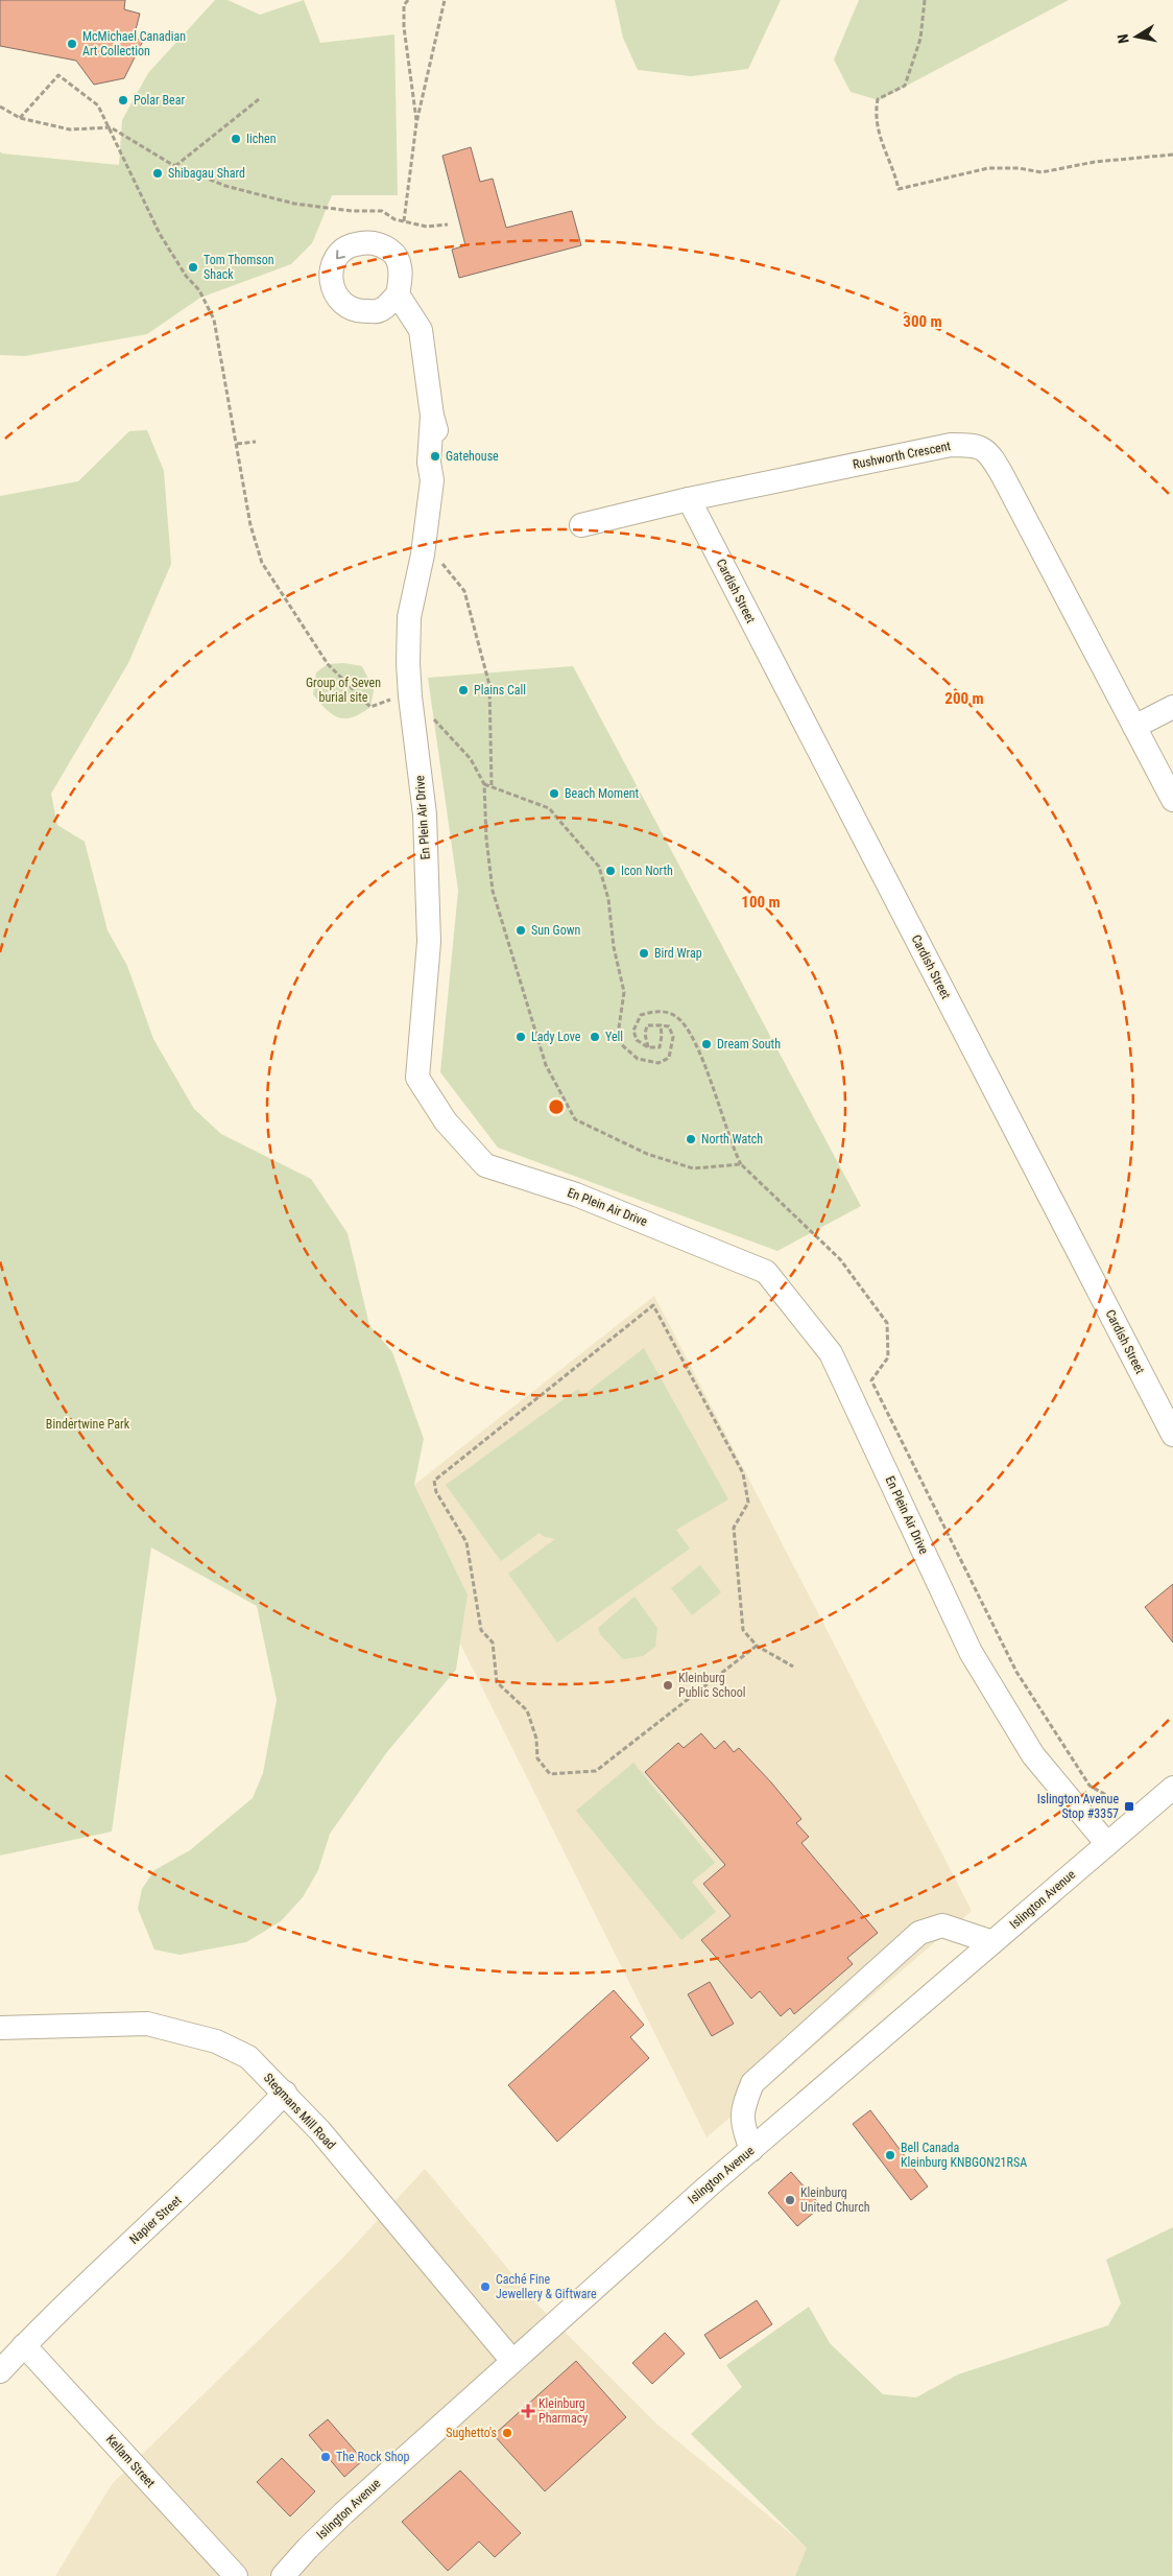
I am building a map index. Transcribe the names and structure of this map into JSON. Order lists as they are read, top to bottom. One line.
{"streets":{"street":["Rushworth Crescent","Cardish Street","En Plein Air Drive","Islington Avenue","Stegmans Mill Road","Napier Street","Kellam Street"]},"crossings":[["Rushworth Crescent","Cardish Street"],["En Plein Air Drive","Islington Avenue"],["Islington Avenue","Stegmans Mill Road"],["Stegmans Mill Road","Napier Street"],["Napier Street","Kellam Street"]],"parks":["Group of Seven burial site","Bindertwine Park"],"places":{"other":["McMichael Canadian Art Collection","Polar Bear","Iichen","Shibagau Shard","Tom Thomson Shack","Gatehouse","Plains Call","Beach Moment","Icon North","Sun Gown","Bird Wrap","Lady Love","Yell","Dream South","North Watch","Kleinburg Public School","Bell Canada Kleinburg KNBGON21RSA","Kleinburg United Church","Caché Fine Jewellery & Giftware","Sughetto's","The Rock Shop"],"transit":["Islington Avenue Stop #3357"],"health":["Kleinburg Pharmacy"]},"north":"left","rings":["300 m","200 m","100 m"]}
